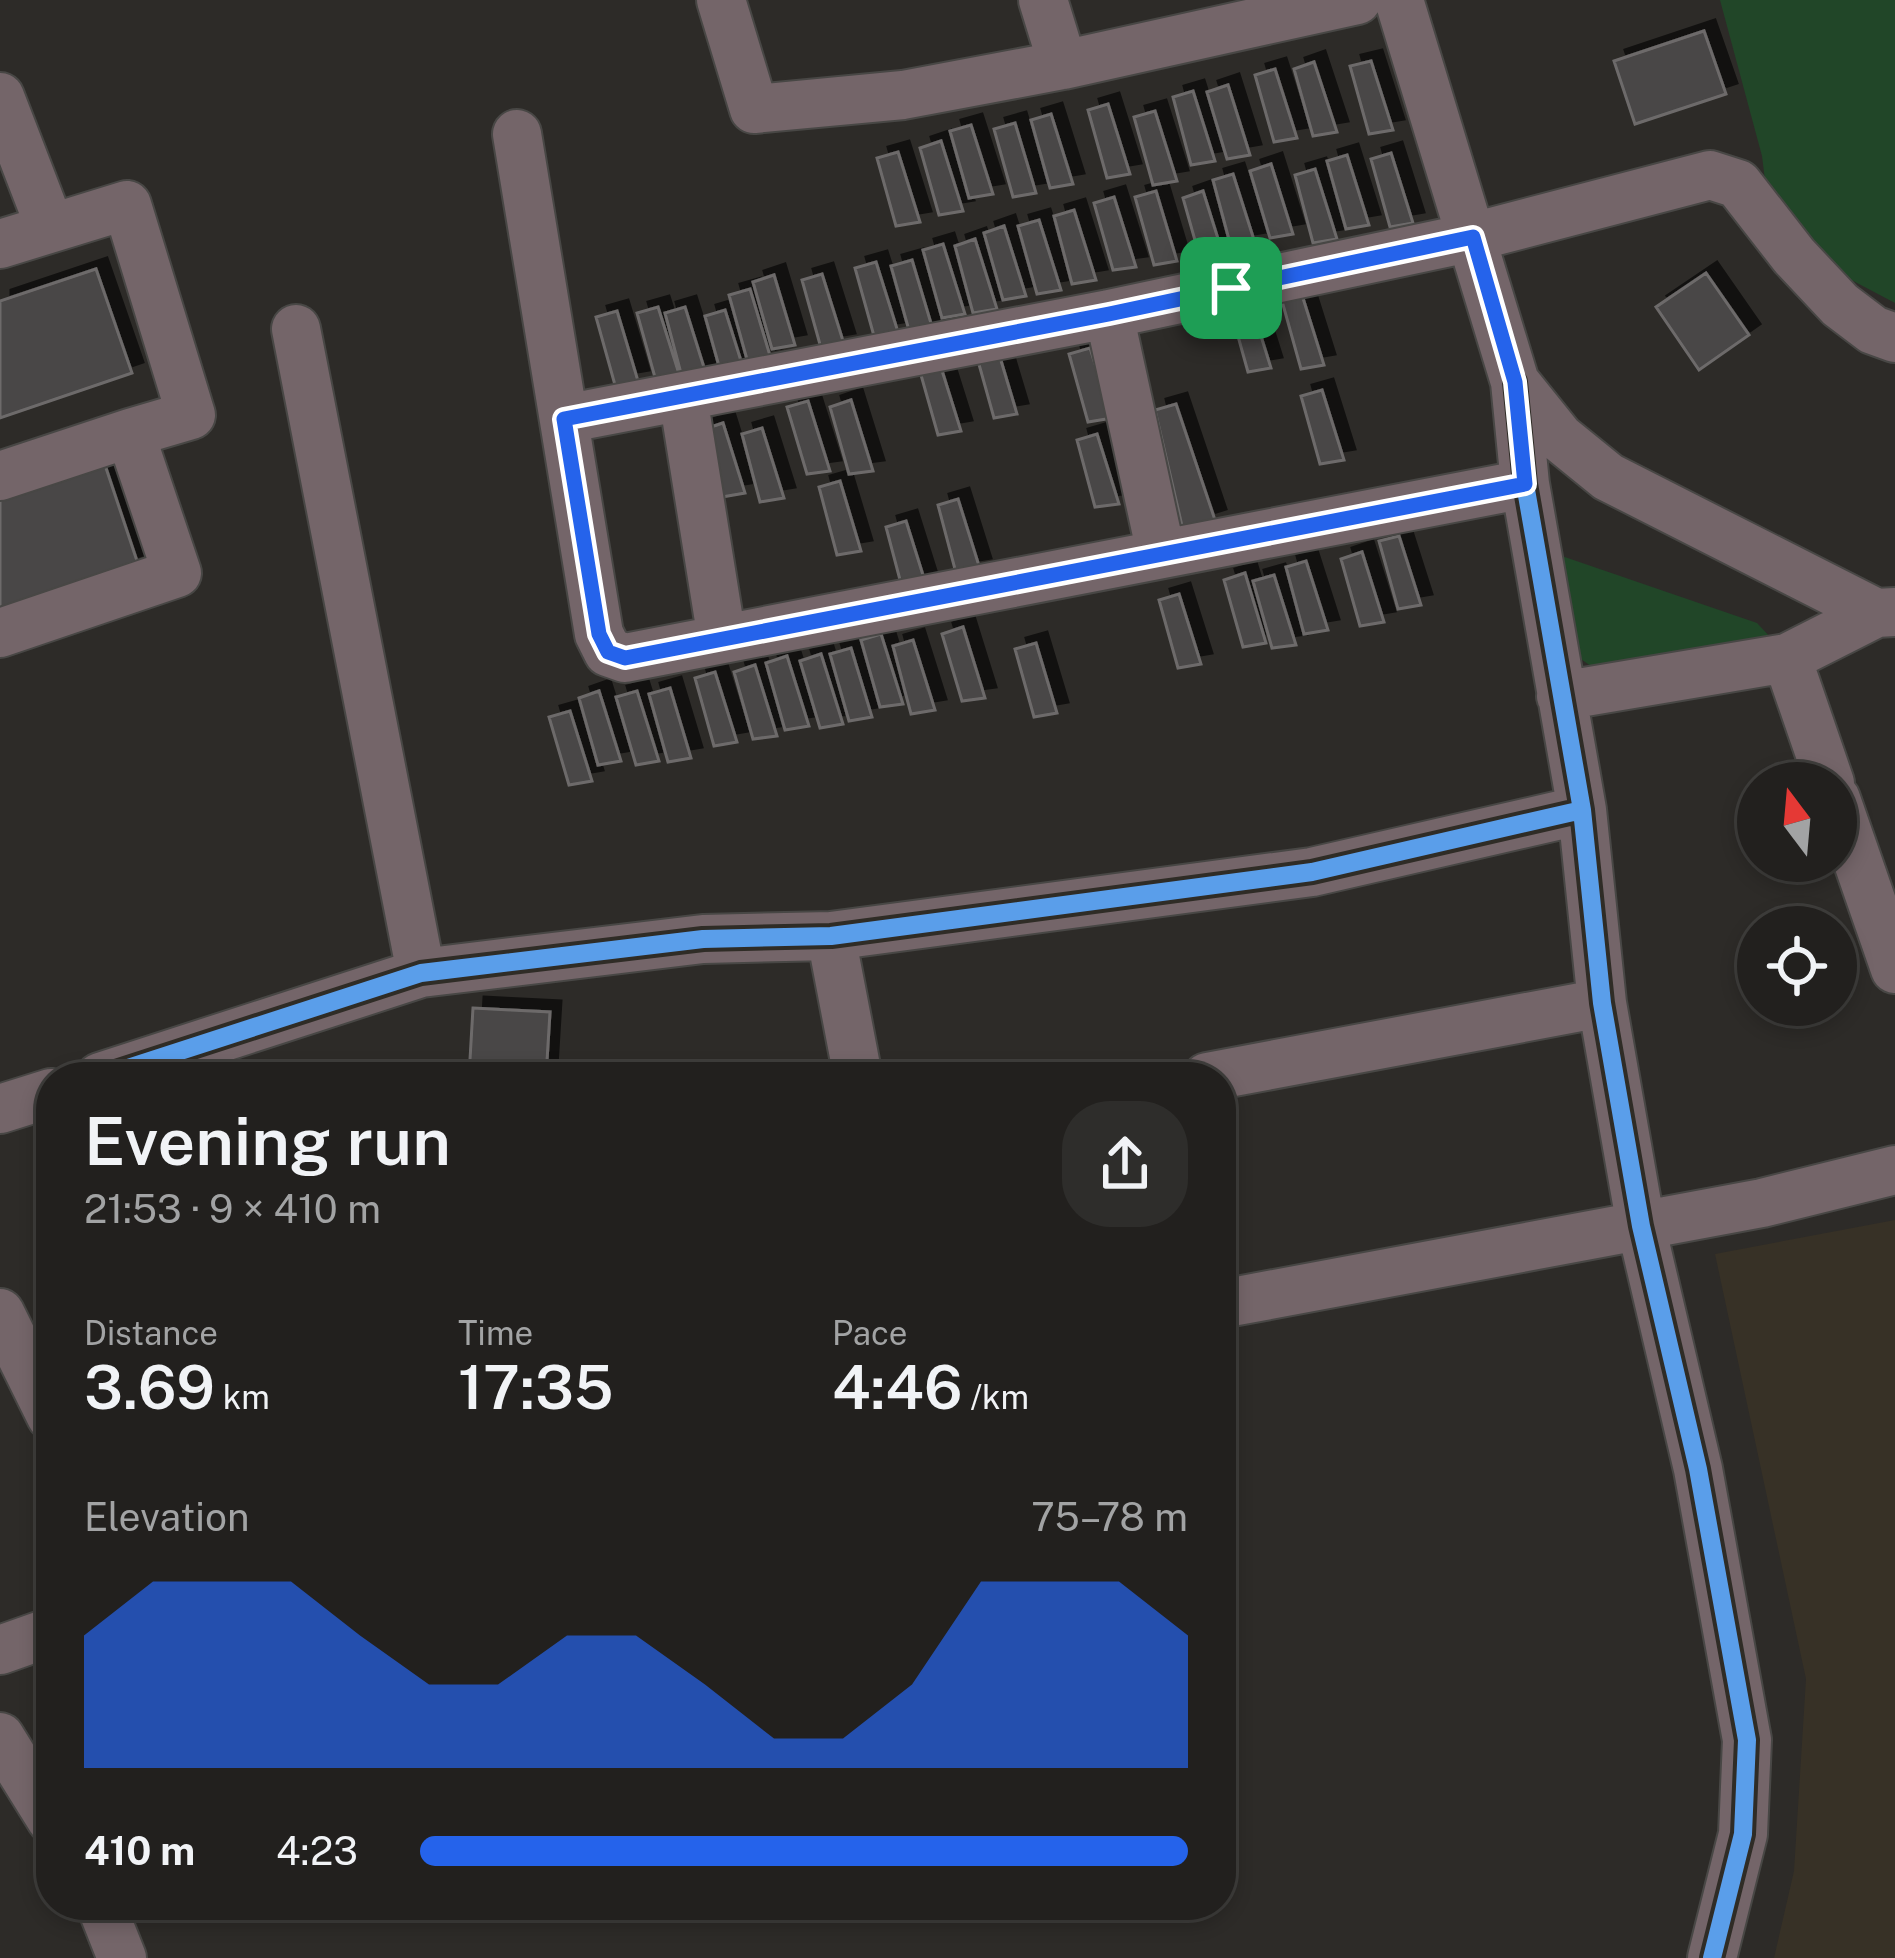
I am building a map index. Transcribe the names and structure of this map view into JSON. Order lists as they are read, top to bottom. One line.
{"north":"top","page":{"heading":["Evening run","21:53 · 9 × 410 m"],"stats":[["Distance","3.69 km"],["Time","17:35"],["Pace","4:46 /km"]],"chart":["Elevation","75–78 m"],"list":[{"name":"410 m","note":"4:23"}]}}
